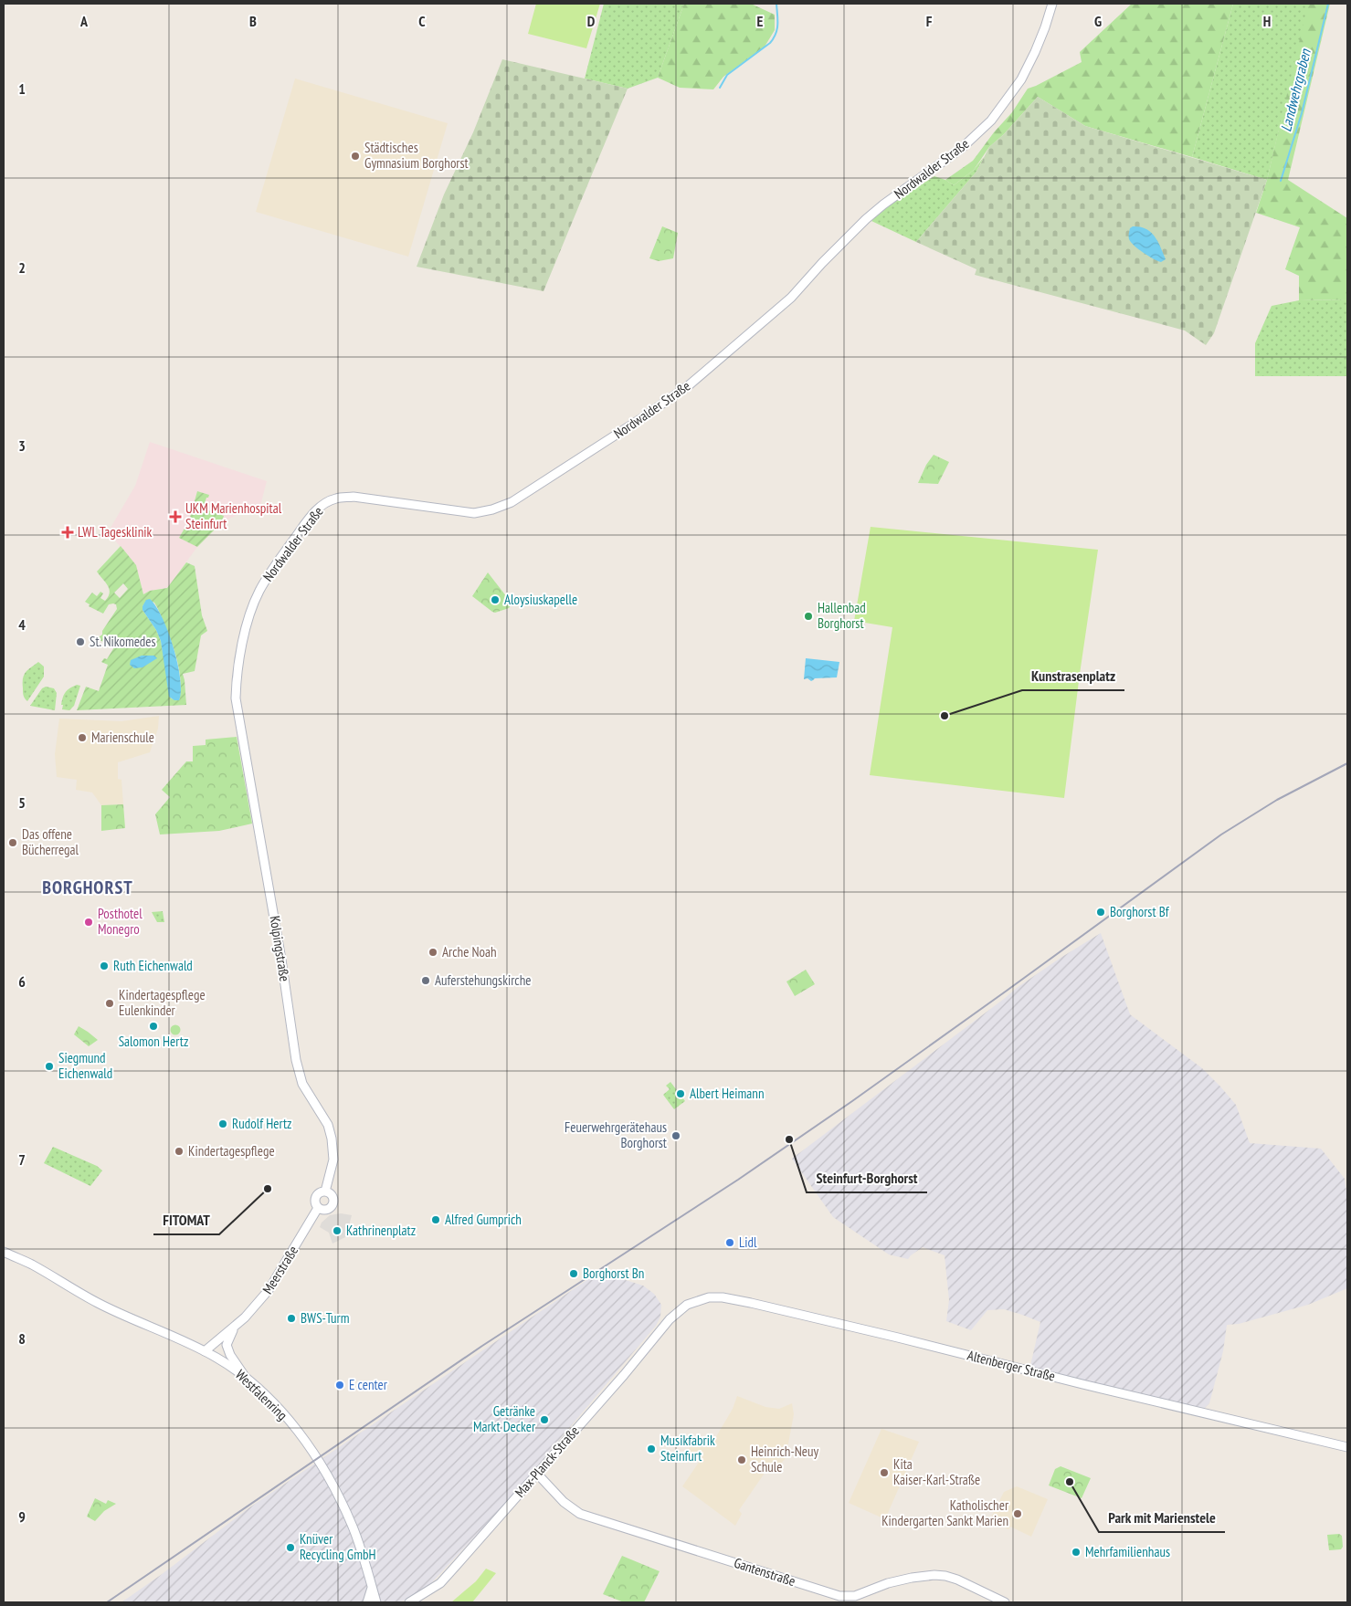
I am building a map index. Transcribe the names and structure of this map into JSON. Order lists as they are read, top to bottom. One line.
{"streets":{"street":["Nordwalder Straße","Kolpingstraße","Meerstraße","Altenberger Straße","Westfalenring","Max-Planck-Straße","Gantenstraße"]},"crossings":[["Nordwalder Straße","Kolpingstraße"],["Kolpingstraße","Meerstraße"],["Meerstraße","Westfalenring"],["Altenberger Straße","Max-Planck-Straße"],["Max-Planck-Straße","Gantenstraße"]],"districts":["BORGHORST"],"water":["Landwehrgraben"],"places":{"other":["Städtisches Gymnasium Borghorst","Aloysiuskapelle","Hallenbad Borghorst","St. Nikomedes","Kunstrasenplatz","Marienschule","Das offene Bücherregal","Borghorst Bf","Posthotel Monegro","Arche Noah","Ruth Eichenwald","Auferstehungskirche","Kindertagespflege Eulenkinder","Salomon Hertz","Siegmund Eichenwald","Albert Heimann","Rudolf Hertz","Feuerwehrgerätehaus Borghorst","Steinfurt-Borghorst","Kindertagespflege","FITOMAT","Alfred Gumprich","Kathrinenplatz","Lidl","Borghorst Bn","BWS-Turm","E center","Getränke Markt Decker","Musikfabrik Steinfurt","Heinrich-Neuy Schule","Kita Kaiser-Karl-Straße","Park mit Marienstele","Katholischer Kindergarten Sankt Marien","Knüver Recycling GmbH","Mehrfamilienhaus"],"health":["UKM Marienhospital Steinfurt","LWL Tagesklinik"]},"grid":{"columns":["A","B","C","D","E","F","G","H"],"rows":["1","2","3","4","5","6","7","8","9"]}}
